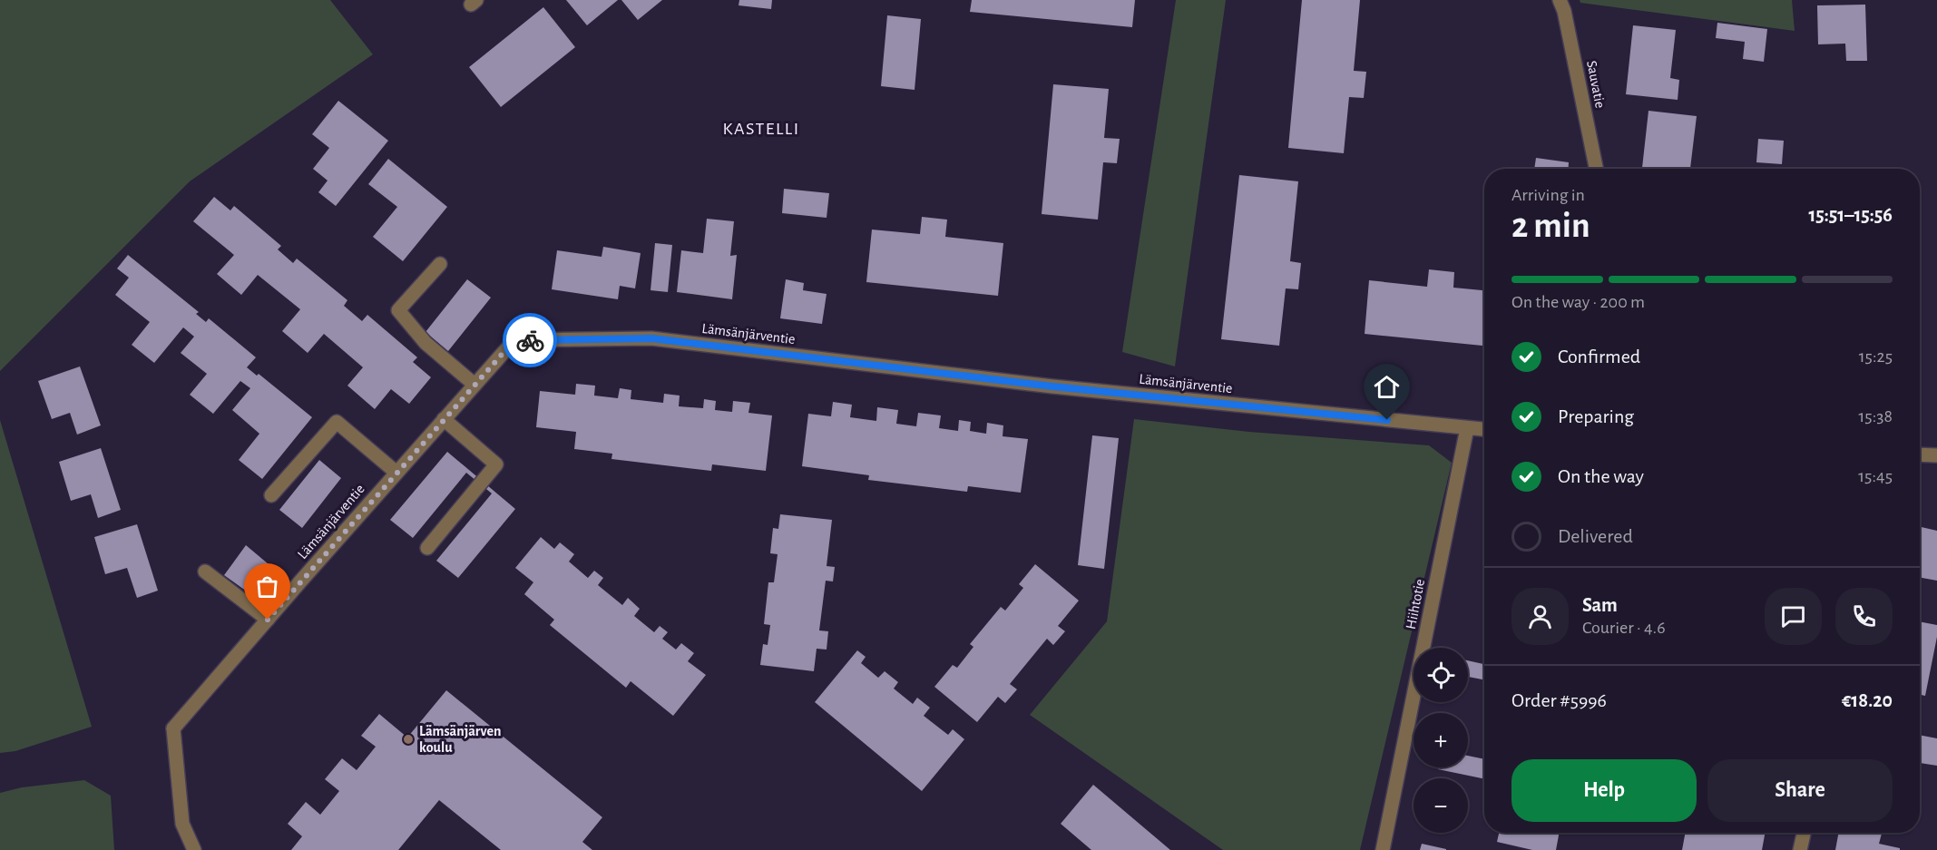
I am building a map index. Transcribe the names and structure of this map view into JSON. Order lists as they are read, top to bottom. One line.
{"streets":{"street":["Sauvatie","Lämsänjärventie","Hiihtotie"]},"crossings":[["Lämsänjärventie","Hiihtotie"]],"districts":["KASTELLI"],"places":["Lämsänjärven koulu"],"page":{"heading":["2 min","Arriving in","15:51–15:56"],"panel":["Sam","Courier · 4.6","Order #5996","€18.20"],"bar":"On the way · 200 m","list":[["Confirmed","15:25"],["Preparing","15:38"],["On the way","15:45"],"Delivered"],"map_buttons":["+","−"],"buttons":["Help","Share"]}}
